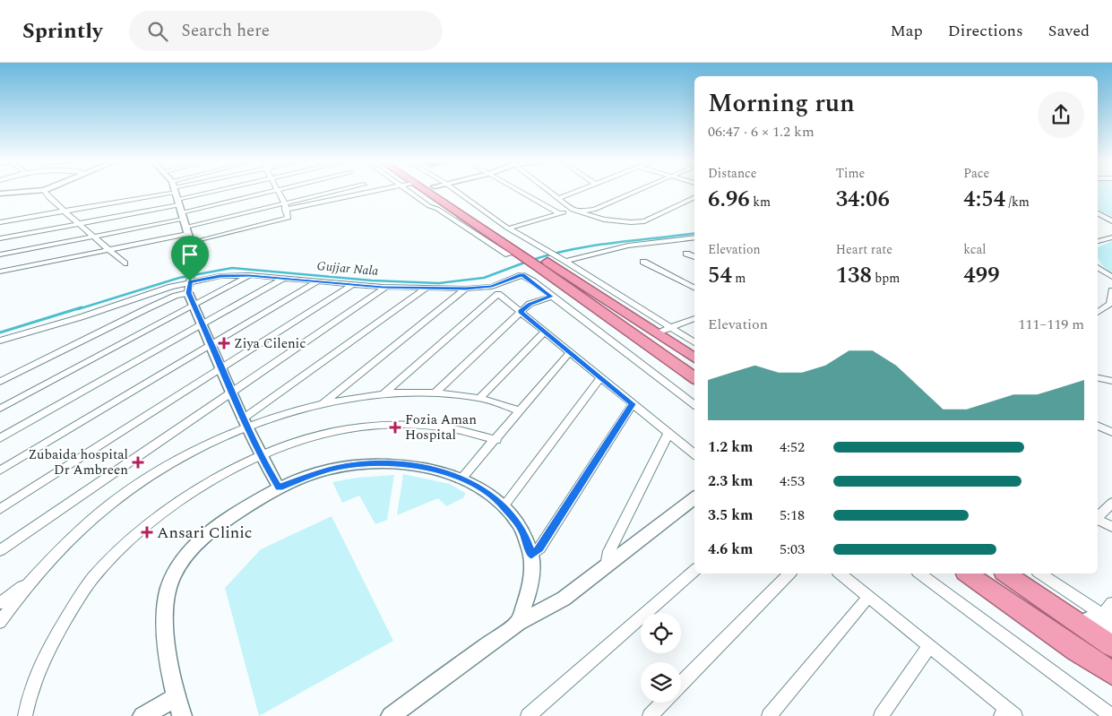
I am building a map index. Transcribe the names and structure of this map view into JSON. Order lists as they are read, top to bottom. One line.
{"water":["Gujjar Nala"],"places":{"health":["Ziya Cilenic","Fozia Aman Hospital","Zubaida hospital Dr Ambreen","Ansari Clinic"]},"page":{"header":"Sprintly","search":"Search here","nav":["Map","Directions","Saved"],"heading":["Morning run","06:47 · 6 × 1.2 km"],"stats":[["Distance","6.96 km"],["Time","34:06"],["Pace","4:54 /km"],["Elevation","54 m"],["Heart rate","138 bpm"],["kcal","499"]],"chart":["Elevation","111–119 m"],"list":[{"name":"1.2 km","note":"4:52"},{"name":"2.3 km","note":"4:53"},{"name":"3.5 km","note":"5:18"},{"name":"4.6 km","note":"5:03"}]}}
